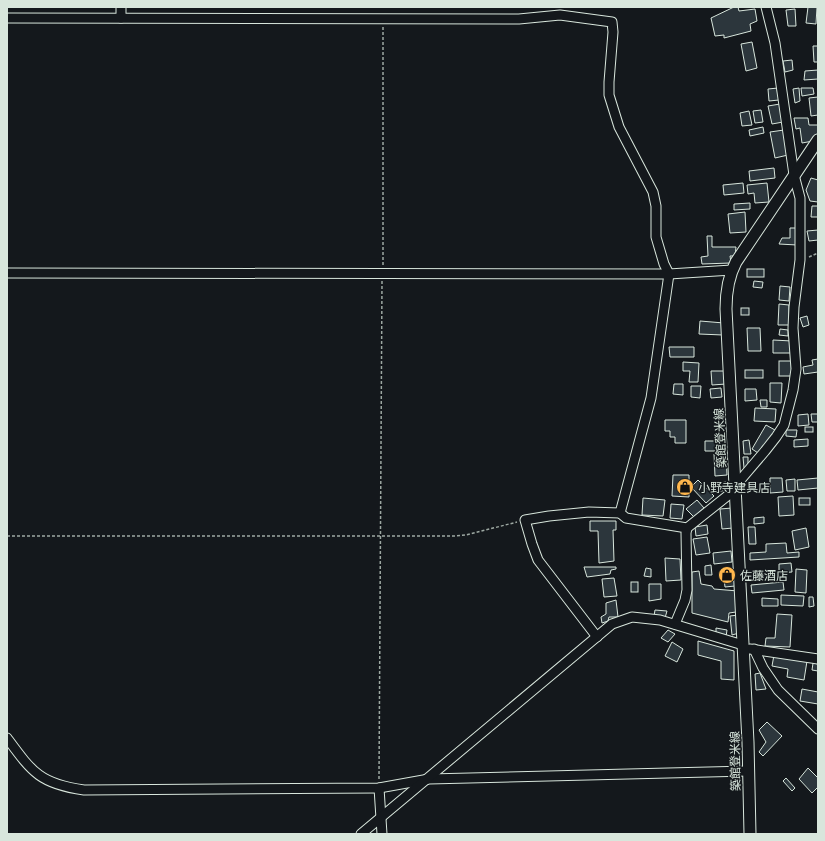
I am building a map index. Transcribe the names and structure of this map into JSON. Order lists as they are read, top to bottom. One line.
{"streets":{"main road":["築館登米線"]},"places":{"shop":["小野寺建具店","佐藤酒店"]}}
